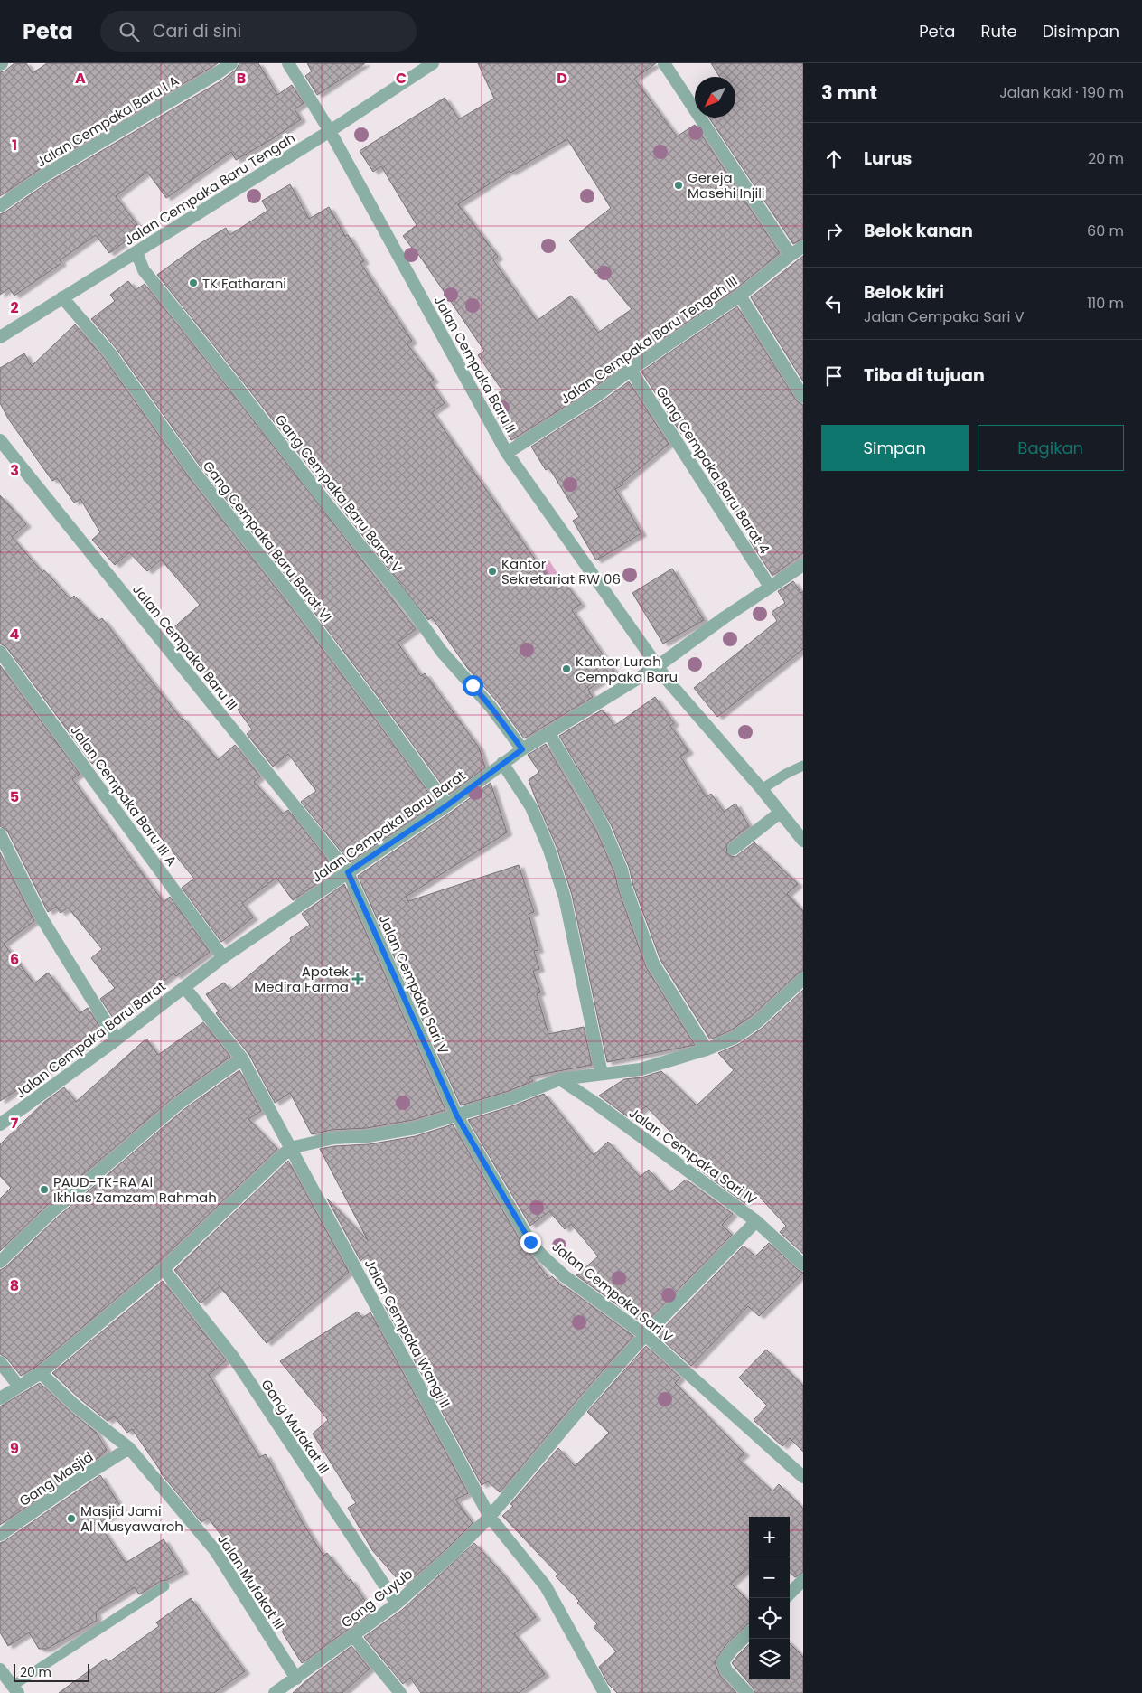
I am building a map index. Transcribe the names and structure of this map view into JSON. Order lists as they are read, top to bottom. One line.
{"streets":{"street":["Jalan Cempaka Baru I A","Jalan Cempaka Baru Tengah","Jalan Cempaka Baru Tengah III","Jalan Cempaka Baru II","Gang Cempaka Baru Barat 4","Gang Cempaka Baru Barat V","Gang Cempaka Baru Barat VI","Jalan Cempaka Baru III","Jalan Cempaka Baru III A","Jalan Cempaka Baru Barat","Jalan Cempaka Sari V","Jalan Cempaka Sari IV","Jalan Cempaka Wangi II","Gang Mufakat III","Gang Masjid","Jalan Mufakat III","Gang Guyub"]},"crossings":[["Jalan Cempaka Baru Tengah","Jalan Cempaka Baru II"],["Jalan Cempaka Baru Tengah","Gang Cempaka Baru Barat V"],["Jalan Cempaka Baru Tengah","Gang Cempaka Baru Barat VI"],["Jalan Cempaka Baru Tengah III","Jalan Cempaka Baru II"],["Jalan Cempaka Baru Tengah III","Gang Cempaka Baru Barat 4"],["Jalan Cempaka Baru II","Jalan Cempaka Baru Barat"],["Gang Cempaka Baru Barat 4","Jalan Cempaka Baru Barat"],["Gang Cempaka Baru Barat V","Jalan Cempaka Baru Barat"],["Gang Cempaka Baru Barat VI","Jalan Cempaka Baru Barat"],["Jalan Cempaka Baru III","Jalan Cempaka Baru Barat"],["Jalan Cempaka Baru III","Jalan Cempaka Sari V"],["Jalan Cempaka Baru III A","Jalan Cempaka Baru Barat"],["Jalan Cempaka Baru Barat","Jalan Cempaka Sari V"],["Jalan Cempaka Baru Barat","Jalan Cempaka Wangi II"],["Jalan Cempaka Sari V","Gang Guyub"],["Jalan Cempaka Sari IV","Gang Guyub"],["Jalan Cempaka Wangi II","Gang Guyub"],["Gang Mufakat III","Gang Guyub"],["Gang Masjid","Jalan Mufakat III"],["Jalan Mufakat III","Gang Guyub"]],"places":{"other":["Gereja Masehi Injili","TK Fatharani","Kantor Sekretariat RW 06","Kantor Lurah Cempaka Baru","PAUD-TK-RA Al Ikhlas Zamzam Rahmah","Masjid Jami Al Musyawaroh"],"health":["Apotek Medira Farma"]},"scale_bar":"20 m","north":"bottom left","page":{"header":"Peta","search":"Cari di sini","nav":["Peta","Rute","Disimpan"],"heading":["3 mnt","Jalan kaki · 190 m"],"list":[["Lurus","20 m"],["Belok kanan","60 m"],["Belok kiri","Jalan Cempaka Sari V","110 m"],"Tiba di tujuan"],"buttons":["Simpan","Bagikan"],"map_buttons":["+","−"],"scale":"20 m"},"grid":{"columns":["A","B","C","D"],"rows":["1","2","3","4","5","6","7","8","9"]}}
